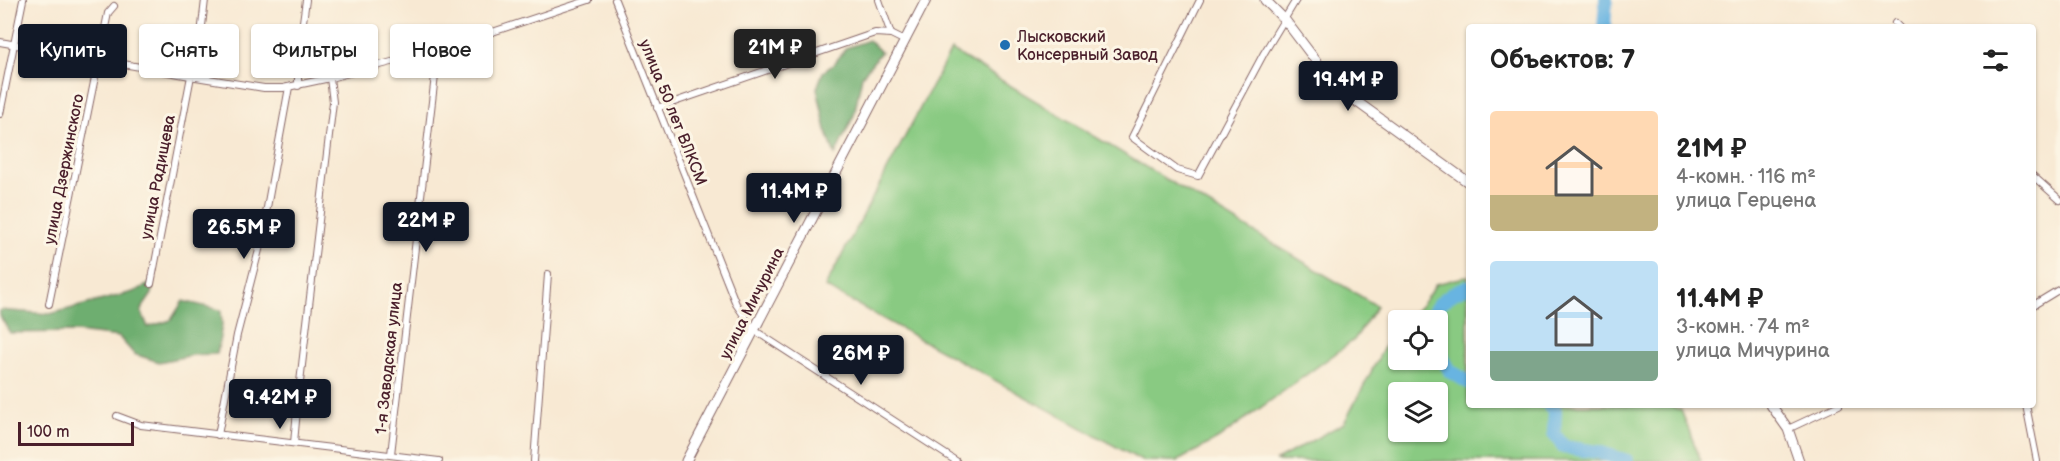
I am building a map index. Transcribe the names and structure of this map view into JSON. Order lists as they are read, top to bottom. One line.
{"streets":{"main road":["улица Мичурина"],"street":["улица 50 лет ВЛКСМ","улица Дзержинского","улица Радищева","1-я Заводская улица"]},"crossings":[["улица 50 лет ВЛКСМ","улица Мичурина"]],"places":["Лысковский Консервный Завод"],"scale_bar":"100 m","page":{"chip":["Купить","Снять","Фильтры","Новое"],"heading":"Объектов: 7","price":["21M ₽","19.4M ₽","11.4M ₽","22M ₽","26.5M ₽","26M ₽","9.42M ₽"],"list":[{"name":"21M ₽","note":"4-комн. · 116 m² · улица Герцена"},{"name":"11.4M ₽","note":"3-комн. · 74 m² · улица Мичурина"}],"scale":"100 m"}}
